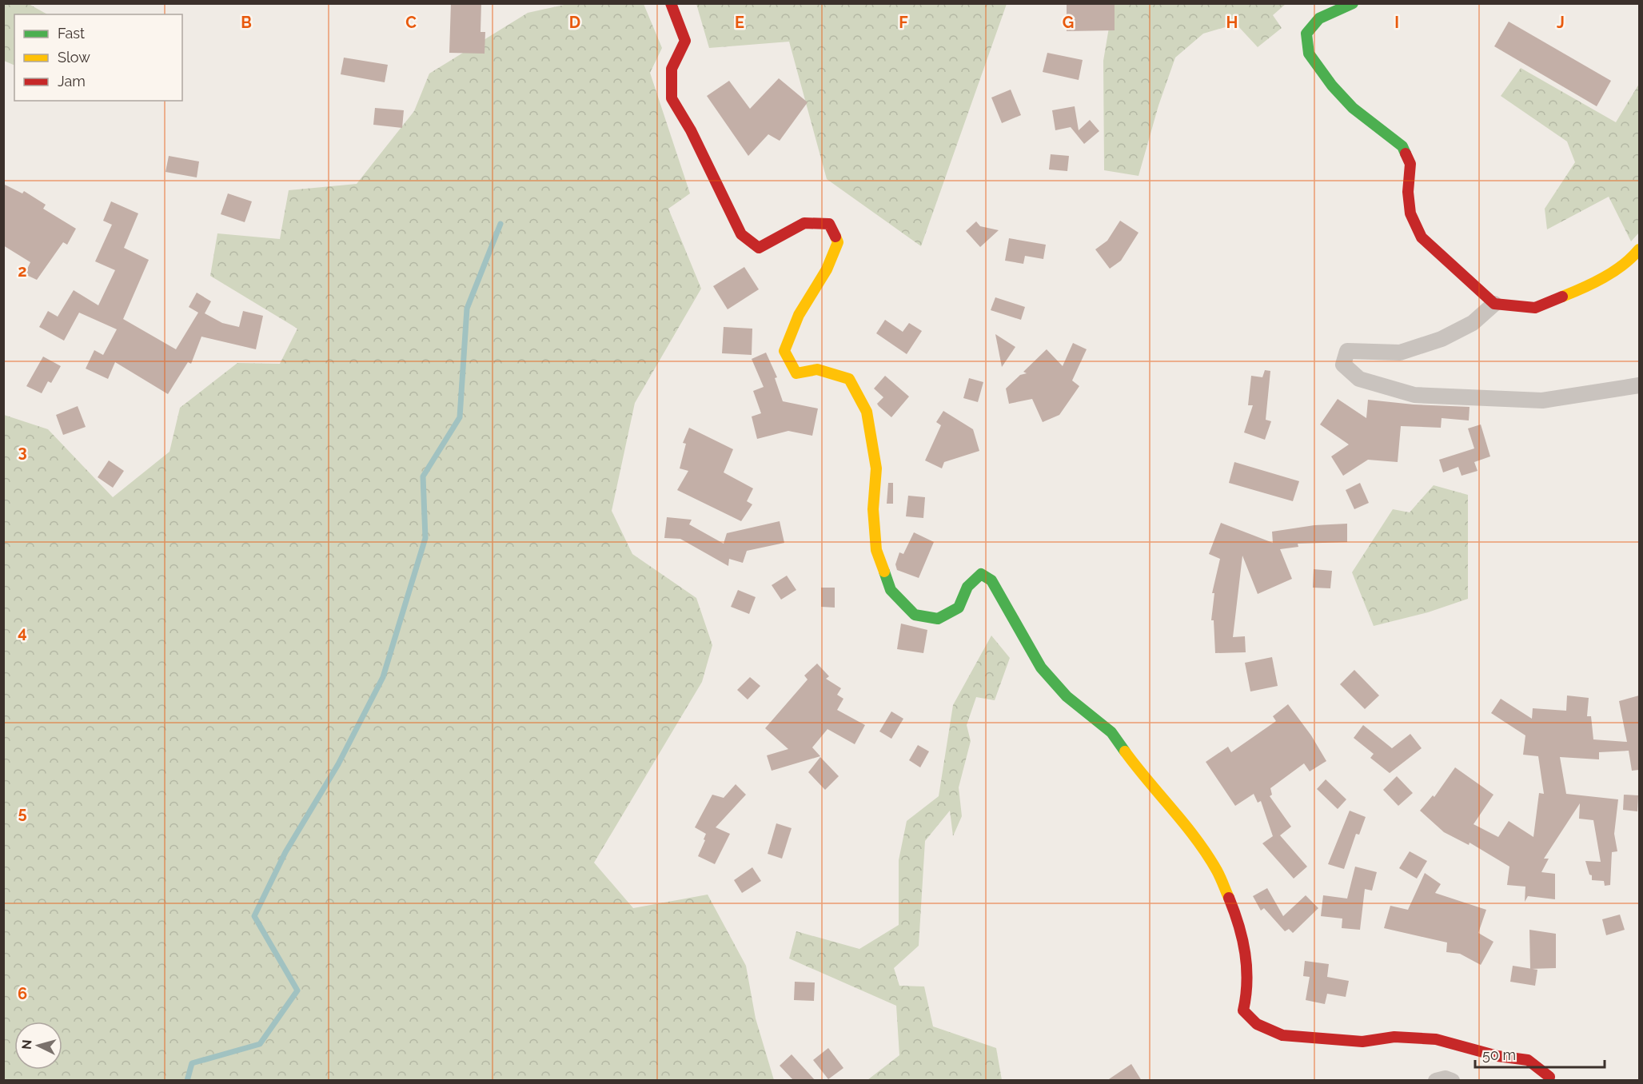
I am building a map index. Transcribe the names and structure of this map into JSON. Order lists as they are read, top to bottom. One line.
{"legend":["Fast","Slow","Jam"],"scale_bar":"50 m","north":"left","grid":{"columns":["B","C","D","E","F","G","H","I","J"],"rows":["2","3","4","5","6"]}}
